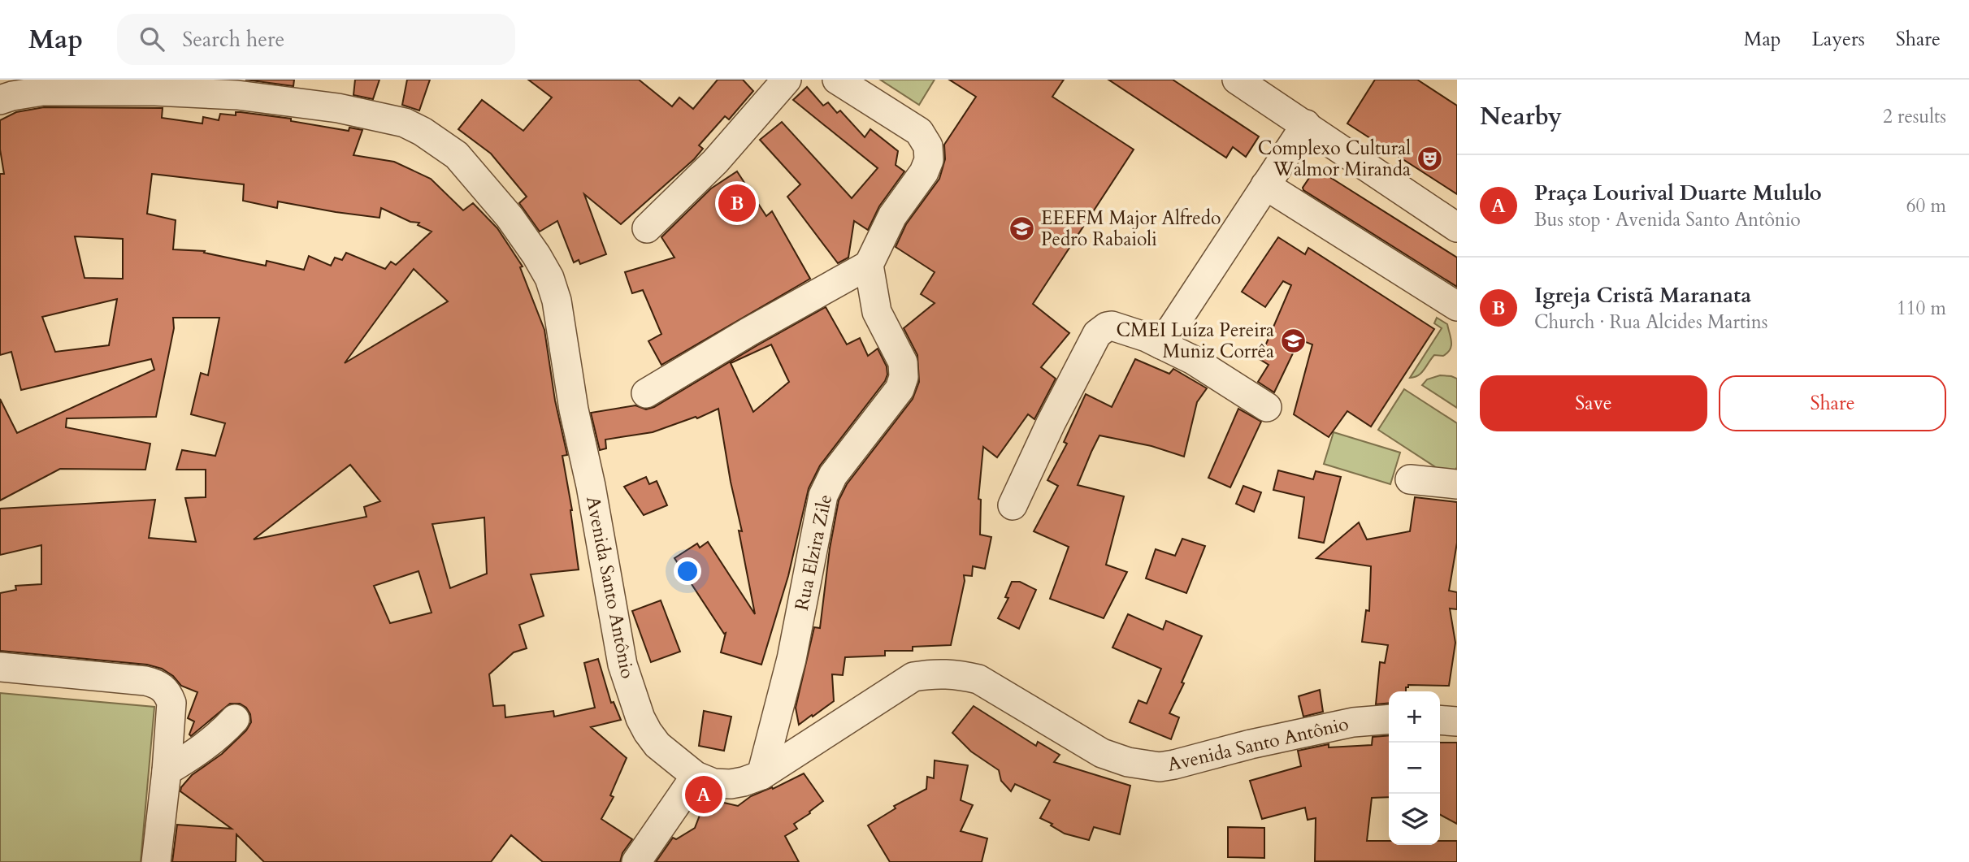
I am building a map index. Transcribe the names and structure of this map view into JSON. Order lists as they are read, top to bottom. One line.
{"streets":{"street":["Rua Elzira Zile","Avenida Santo Antônio"]},"crossings":[["Rua Elzira Zile","Avenida Santo Antônio"]],"places":{"theatre":["Complexo Cultural Walmor Miranda"],"school or university":["EEEFM Major Alfredo Pedro Rabaioli","CMEI Luíza Pereira Muniz Corrêa"]},"page":{"header":"Map","search":"Search here","nav":["Map","Layers","Share"],"heading":["Nearby","2 results"],"list":[{"mark":"A","name":"Praça Lourival Duarte Mululo","note":"Bus stop · Avenida Santo Antônio","value":"60 m"},{"mark":"B","name":"Igreja Cristã Maranata","note":"Church · Rua Alcides Martins","value":"110 m"}],"pins":["B","A"],"buttons":["Save","Share"],"map_buttons":["+","−"]}}
